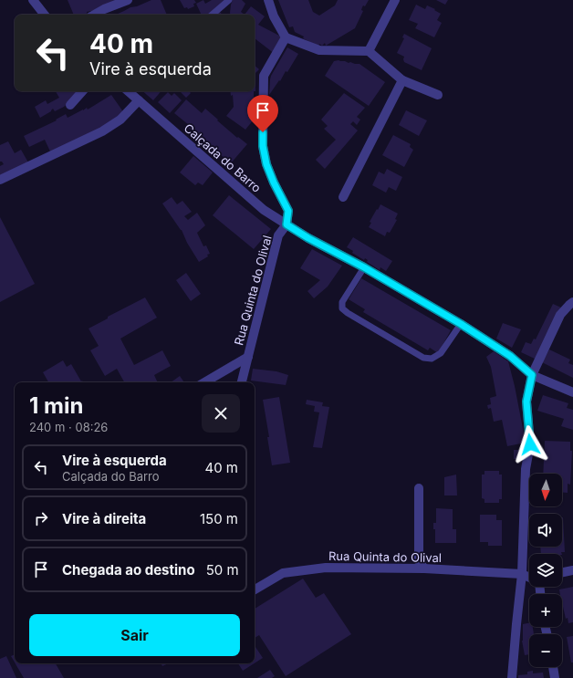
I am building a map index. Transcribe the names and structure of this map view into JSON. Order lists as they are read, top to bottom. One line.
{"streets":{"street":["Calçada do Barro","Rua Quinta do Olival"]},"crossings":[["Calçada do Barro","Rua Quinta do Olival"]],"north":"bottom","page":{"turn":["40 m","Vire à esquerda"],"heading":["1 min","240 m · 08:26"],"list":[{"name":"Vire à esquerda","note":"Calçada do Barro","value":"40 m"},{"name":"Vire à direita","value":"150 m"},{"name":"Chegada ao destino","value":"50 m"}],"map_buttons":["+","−"],"buttons":"Sair"}}
